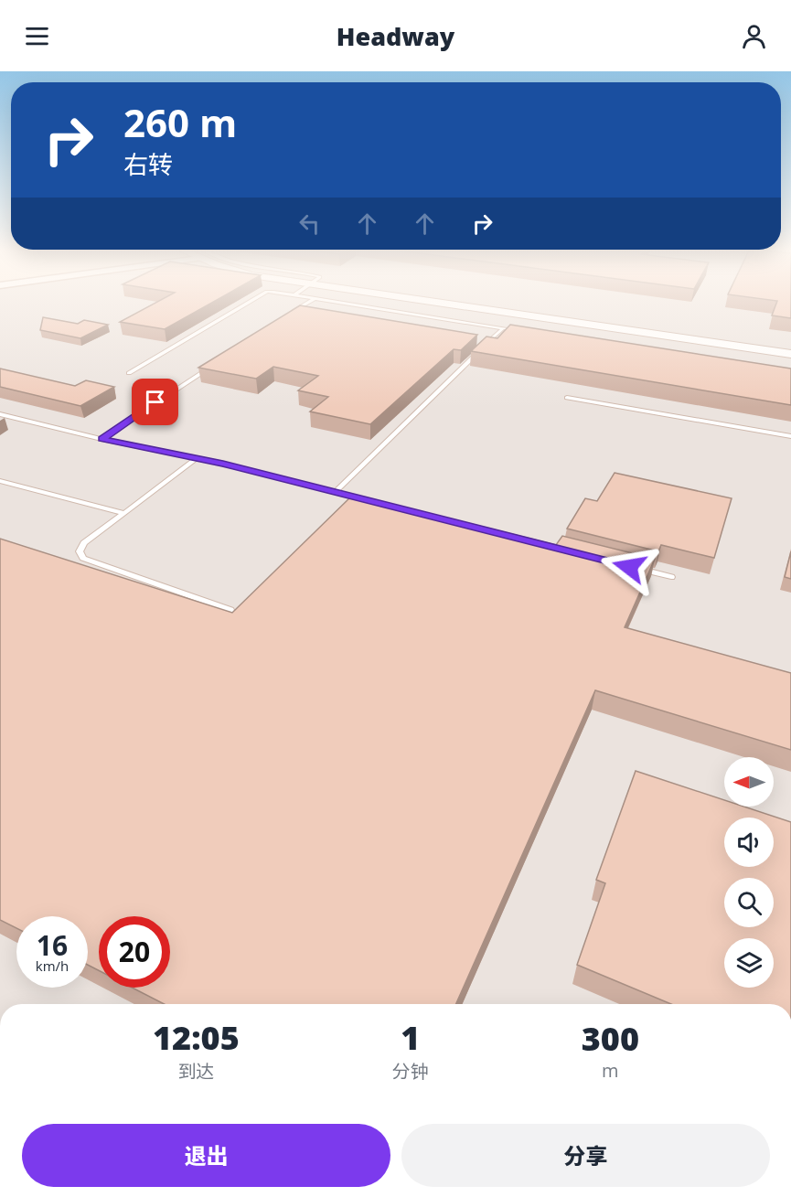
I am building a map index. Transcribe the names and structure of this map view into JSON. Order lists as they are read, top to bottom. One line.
{"north":"left","page":{"header":"Headway","turn":["260 m","右转"],"speed":"16 km/h","limit":"20","eta":["12:05","到达","1","分钟","300","m"],"buttons":["退出","分享"]}}
